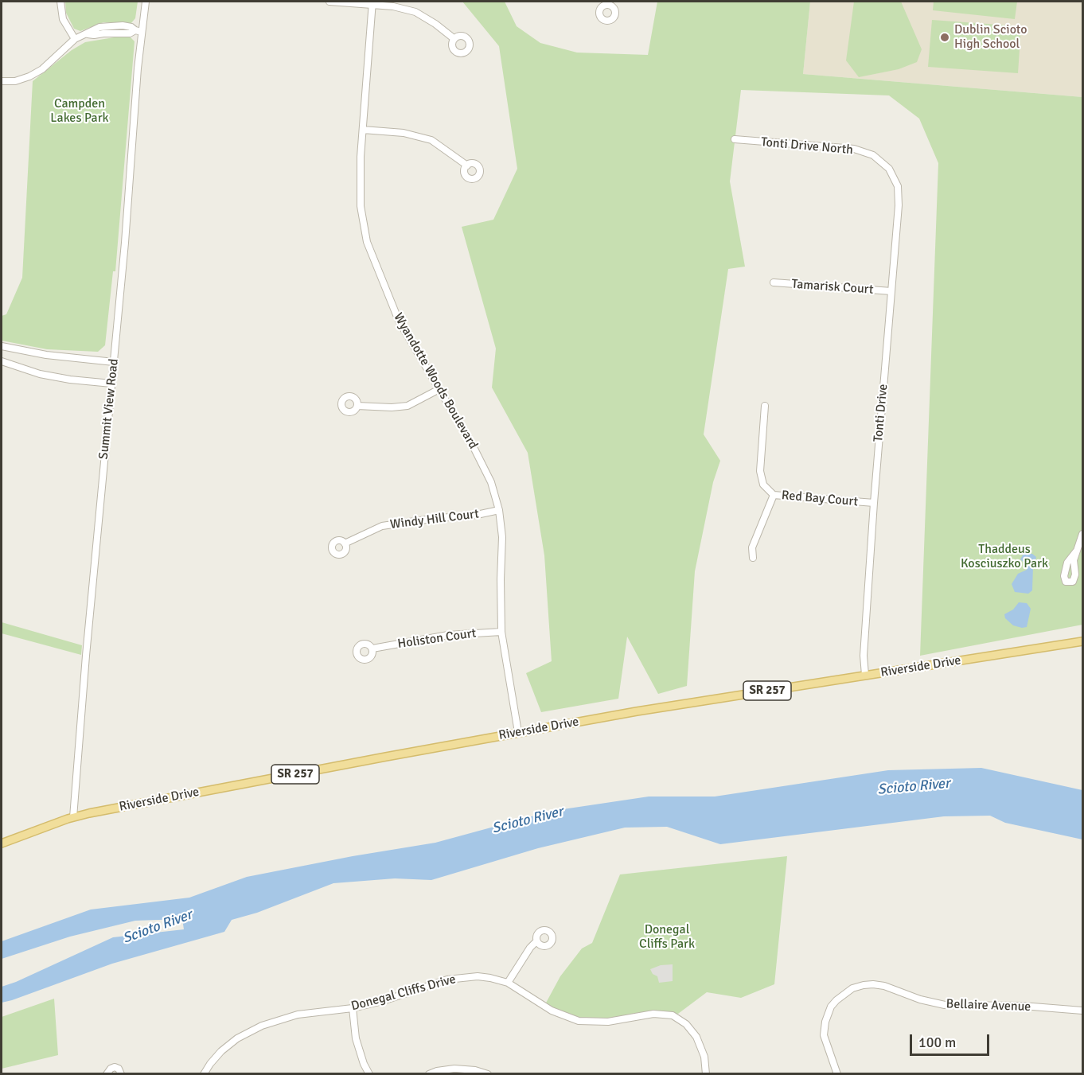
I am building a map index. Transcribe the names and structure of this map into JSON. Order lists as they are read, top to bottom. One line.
{"streets":{"main road":["Riverside Drive","SR 257"],"street":["Tonti Drive North","Tamarisk Court","Wyandotte Woods Boulevard","Summit View Road","Tonti Drive","Red Bay Court","Windy Hill Court","Holiston Court","Donegal Cliffs Drive","Bellaire Avenue"]},"crossings":[["Tonti Drive North","Tonti Drive"],["Tamarisk Court","Tonti Drive"],["Wyandotte Woods Boulevard","Windy Hill Court"],["Wyandotte Woods Boulevard","Holiston Court"],["Wyandotte Woods Boulevard","Riverside Drive"],["Summit View Road","Riverside Drive"],["Tonti Drive","Red Bay Court"],["Tonti Drive","Riverside Drive"]],"water":["Scioto River"],"parks":["Campden Lakes Park","Thaddeus Kosciuszko Park","Donegal Cliffs Park"],"places":["Dublin Scioto High School"],"scale_bar":"100 m"}
